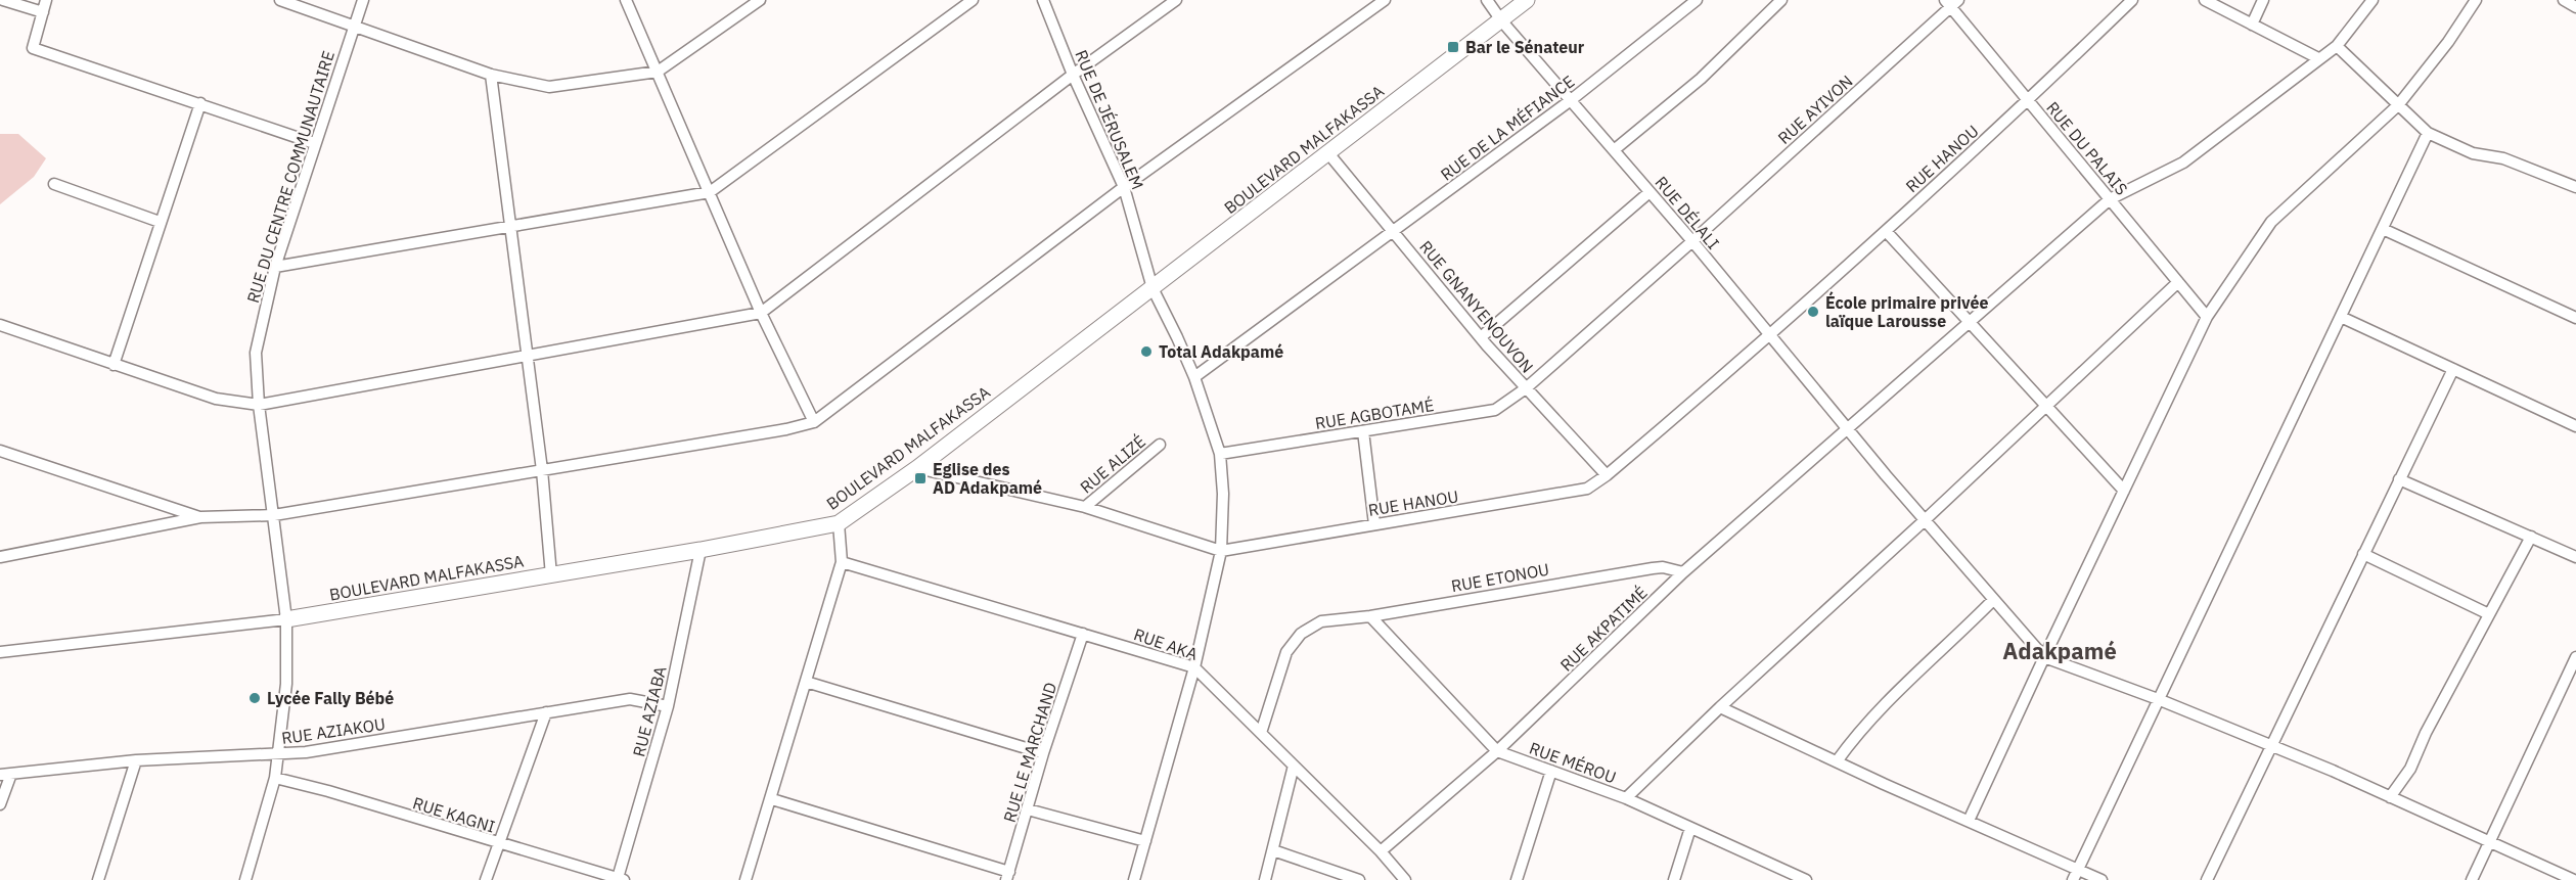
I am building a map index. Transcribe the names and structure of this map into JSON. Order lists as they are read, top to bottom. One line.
{"streets":{"street":["RUE AYIVON","RUE DE JÉRUSALEM","RUE DE LA MÉFIANCE","RUE DU PALAIS","BOULEVARD MALFAKASSA","RUE HANOU","RUE DU CENTRE COMMUNAUTAIRE","RUE DÉLALI","RUE GNANYENOUVON","RUE AGBOTAMÉ","RUE ALIZÉ","RUE ETONOU","RUE AKPATIMÉ","RUE AKA","RUE AZIABA","RUE AZIAKOU","RUE LE MARCHAND","RUE MÉROU","RUE KAGNI"]},"crossings":[["RUE AYIVON","RUE DU PALAIS"],["RUE AYIVON","RUE DÉLALI"],["RUE AYIVON","RUE GNANYENOUVON"],["RUE AYIVON","RUE AGBOTAMÉ"],["RUE DE JÉRUSALEM","RUE DE LA MÉFIANCE"],["RUE DE JÉRUSALEM","BOULEVARD MALFAKASSA"],["RUE DE JÉRUSALEM","RUE HANOU"],["RUE DE JÉRUSALEM","RUE AGBOTAMÉ"],["RUE DE JÉRUSALEM","RUE AKA"],["RUE DE LA MÉFIANCE","RUE DÉLALI"],["RUE DE LA MÉFIANCE","RUE GNANYENOUVON"],["RUE DU PALAIS","RUE HANOU"],["RUE DU PALAIS","RUE AKPATIMÉ"],["BOULEVARD MALFAKASSA","RUE DU CENTRE COMMUNAUTAIRE"],["BOULEVARD MALFAKASSA","RUE DÉLALI"],["BOULEVARD MALFAKASSA","RUE GNANYENOUVON"],["BOULEVARD MALFAKASSA","RUE AZIABA"],["RUE HANOU","RUE DÉLALI"],["RUE HANOU","RUE GNANYENOUVON"],["RUE DU CENTRE COMMUNAUTAIRE","RUE AZIAKOU"],["RUE DU CENTRE COMMUNAUTAIRE","RUE KAGNI"],["RUE DÉLALI","RUE AKPATIMÉ"],["RUE GNANYENOUVON","RUE AGBOTAMÉ"],["RUE ETONOU","RUE AKPATIMÉ"],["RUE ETONOU","RUE AKA"],["RUE ETONOU","RUE MÉROU"],["RUE AKPATIMÉ","RUE AKA"],["RUE AKPATIMÉ","RUE MÉROU"],["RUE AKA","RUE LE MARCHAND"],["RUE AZIABA","RUE AZIAKOU"],["RUE AZIABA","RUE KAGNI"]],"districts":["Adakpamé"],"places":{"transit":["Bar le Sénateur","Eglise des AD Adakpamé"],"other":["École primaire privée laïque Larousse","Total Adakpamé","Lycée Fally Bébé"]}}
